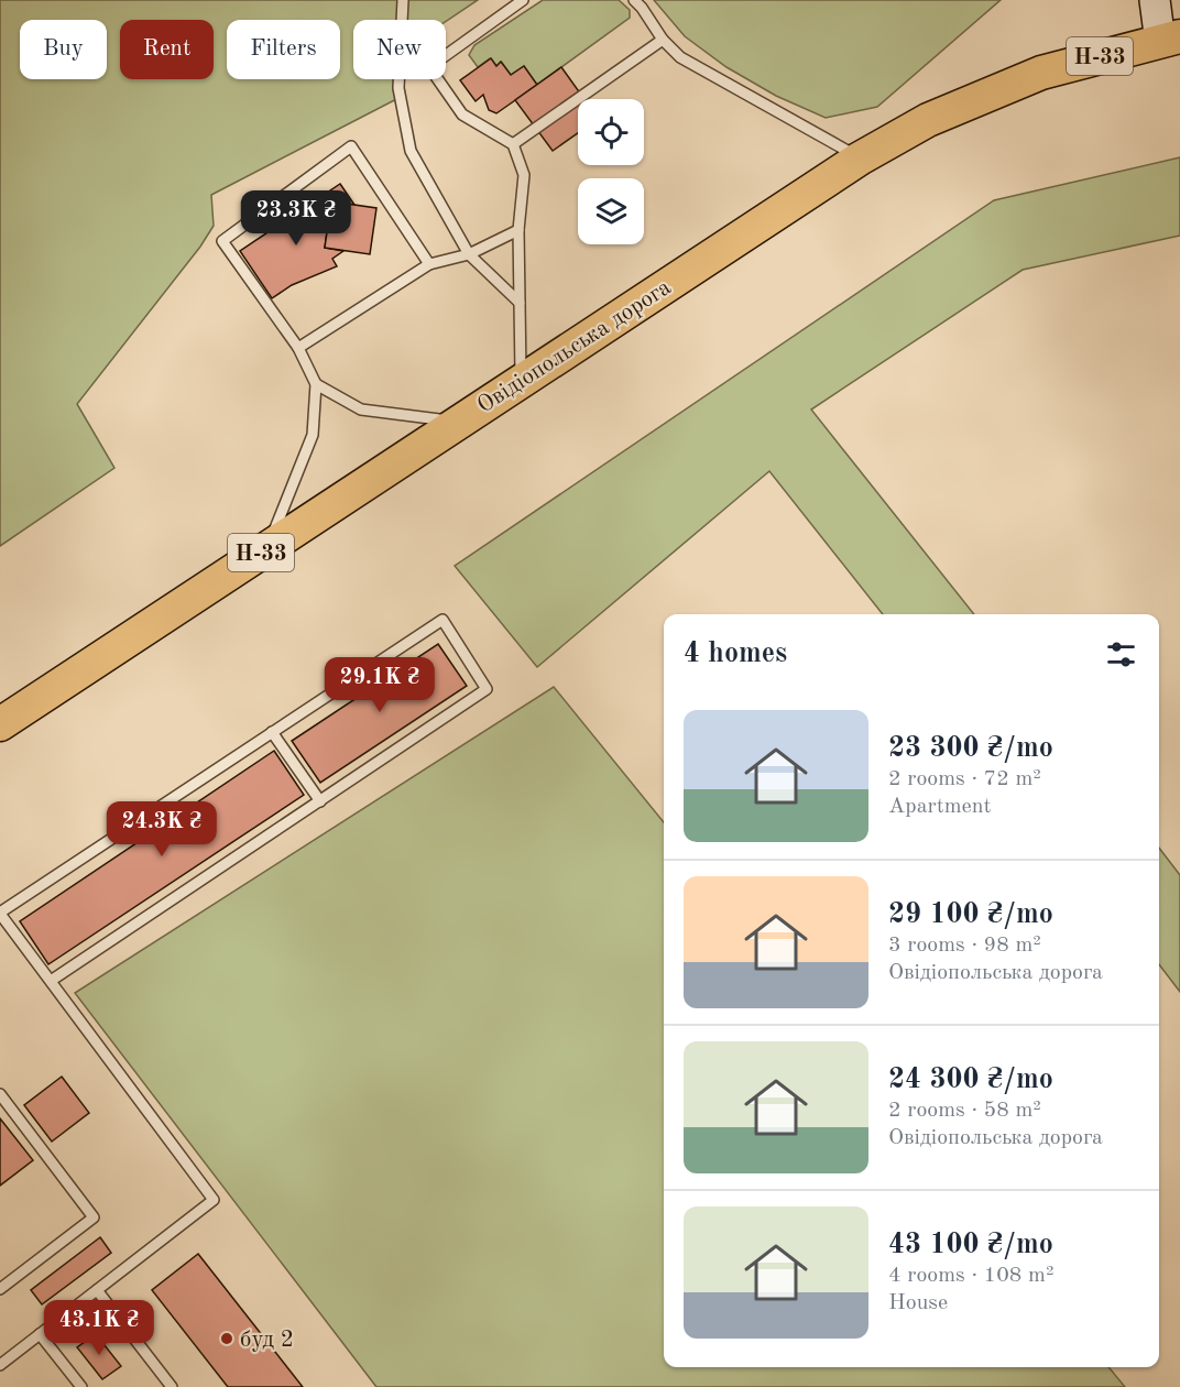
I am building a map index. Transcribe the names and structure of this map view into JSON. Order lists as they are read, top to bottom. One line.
{"streets":{"main road":["Н-33","Овідіопольська дорога"]},"places":["буд 2"],"page":{"chip":["Buy","Rent","Filters","New"],"price":["23.3K ₴","29.1K ₴","24.3K ₴","43.1K ₴"],"heading":"4 homes","list":[{"name":"23 300 ₴/mo","note":"2 rooms · 72 m² · Apartment"},{"name":"29 100 ₴/mo","note":"3 rooms · 98 m² · Овідіопольська дорога"},{"name":"24 300 ₴/mo","note":"2 rooms · 58 m² · Овідіопольська дорога"},{"name":"43 100 ₴/mo","note":"4 rooms · 108 m² · House"}]}}
